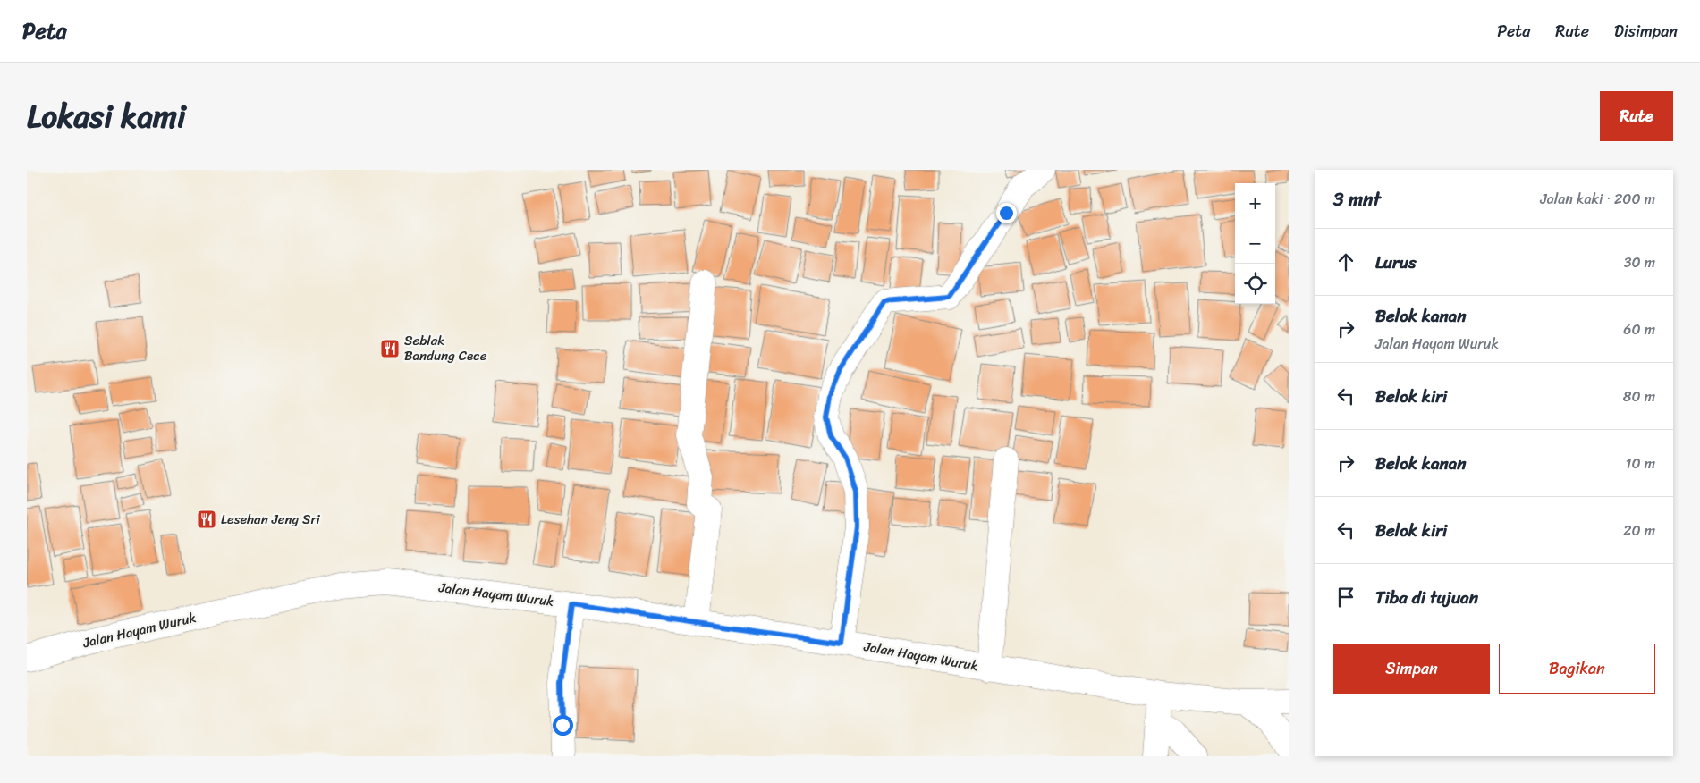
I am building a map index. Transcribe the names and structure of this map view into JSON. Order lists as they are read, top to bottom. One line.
{"streets":{"street":["Jalan Hayam Wuruk"]},"places":{"restaurant":["Seblak Bandung Cece","Lesehan Jeng Sri"]},"page":{"header":"Peta","nav":["Peta","Rute","Disimpan"],"title":"Lokasi kami","buttons":["Rute",["Simpan","Bagikan"]],"heading":["3 mnt","Jalan kaki · 200 m"],"map_buttons":["+","−"],"list":[["Lurus","30 m"],["Belok kanan","Jalan Hayam Wuruk","60 m"],["Belok kiri","80 m"],["Belok kanan","10 m"],["Belok kiri","20 m"],"Tiba di tujuan"]}}
